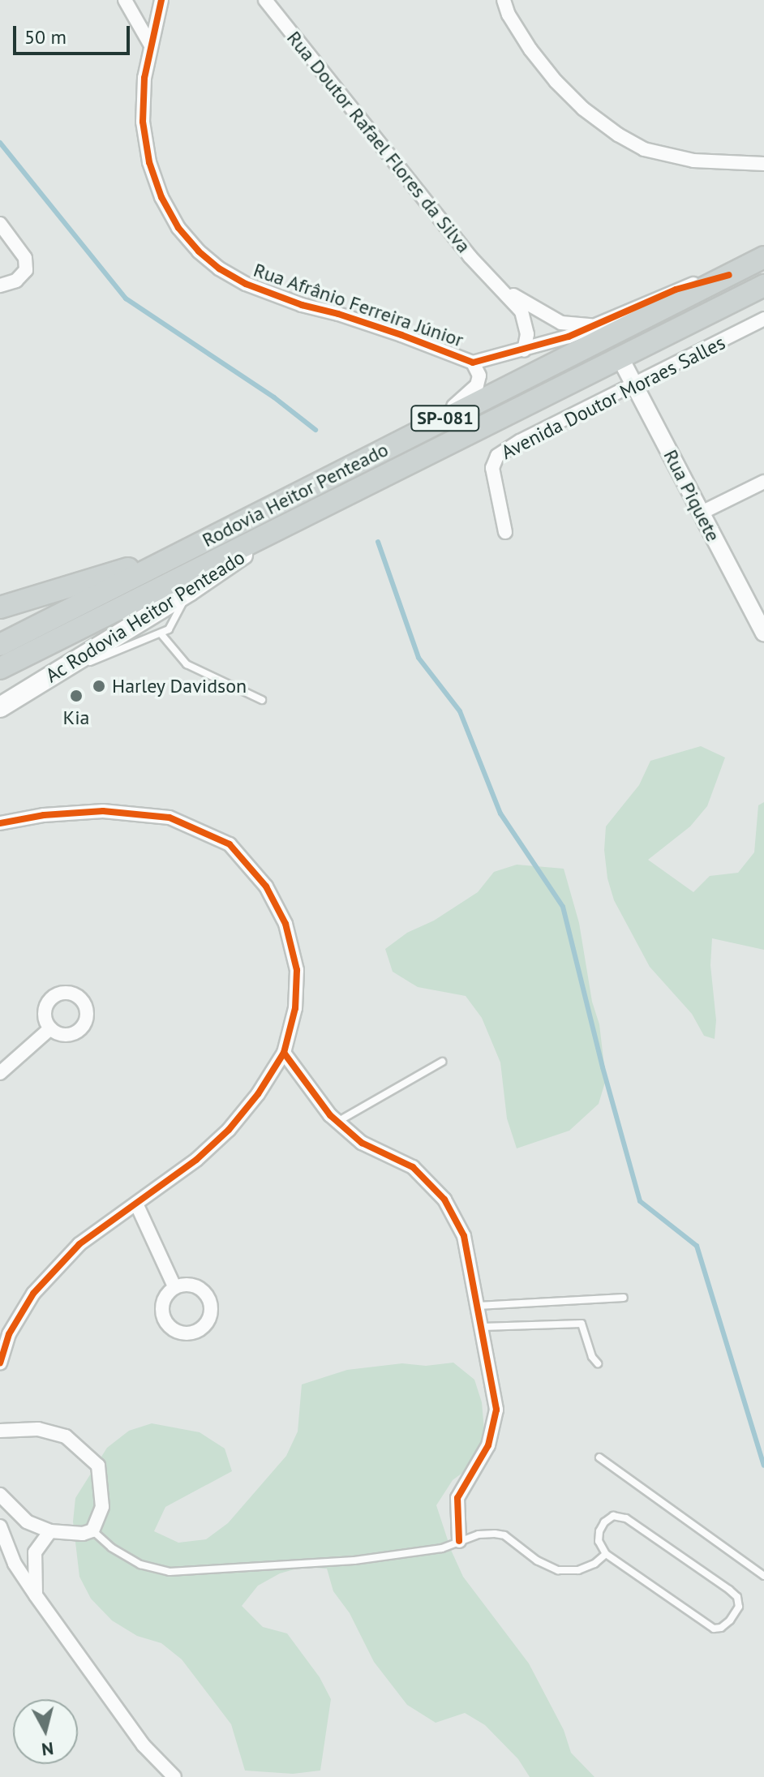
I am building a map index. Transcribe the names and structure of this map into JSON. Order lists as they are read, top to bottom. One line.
{"streets":{"main road":["SP-081","Rodovia Heitor Penteado","Ac Rodovia Heitor Penteado"],"street":["Rua Doutor Rafael Flores da Silva","Rua Afrânio Ferreira Júnior","Avenida Doutor Moraes Salles","Rua Piquete"]},"crossings":[["Rua Doutor Rafael Flores da Silva","Rua Afrânio Ferreira Júnior"],["Rua Afrânio Ferreira Júnior","Rodovia Heitor Penteado"],["Avenida Doutor Moraes Salles","Rua Piquete"],["Rodovia Heitor Penteado","Rua Piquete"],["Rodovia Heitor Penteado","Ac Rodovia Heitor Penteado"]],"places":["Harley Davidson","Kia"],"scale_bar":"50 m","north":"bottom"}
